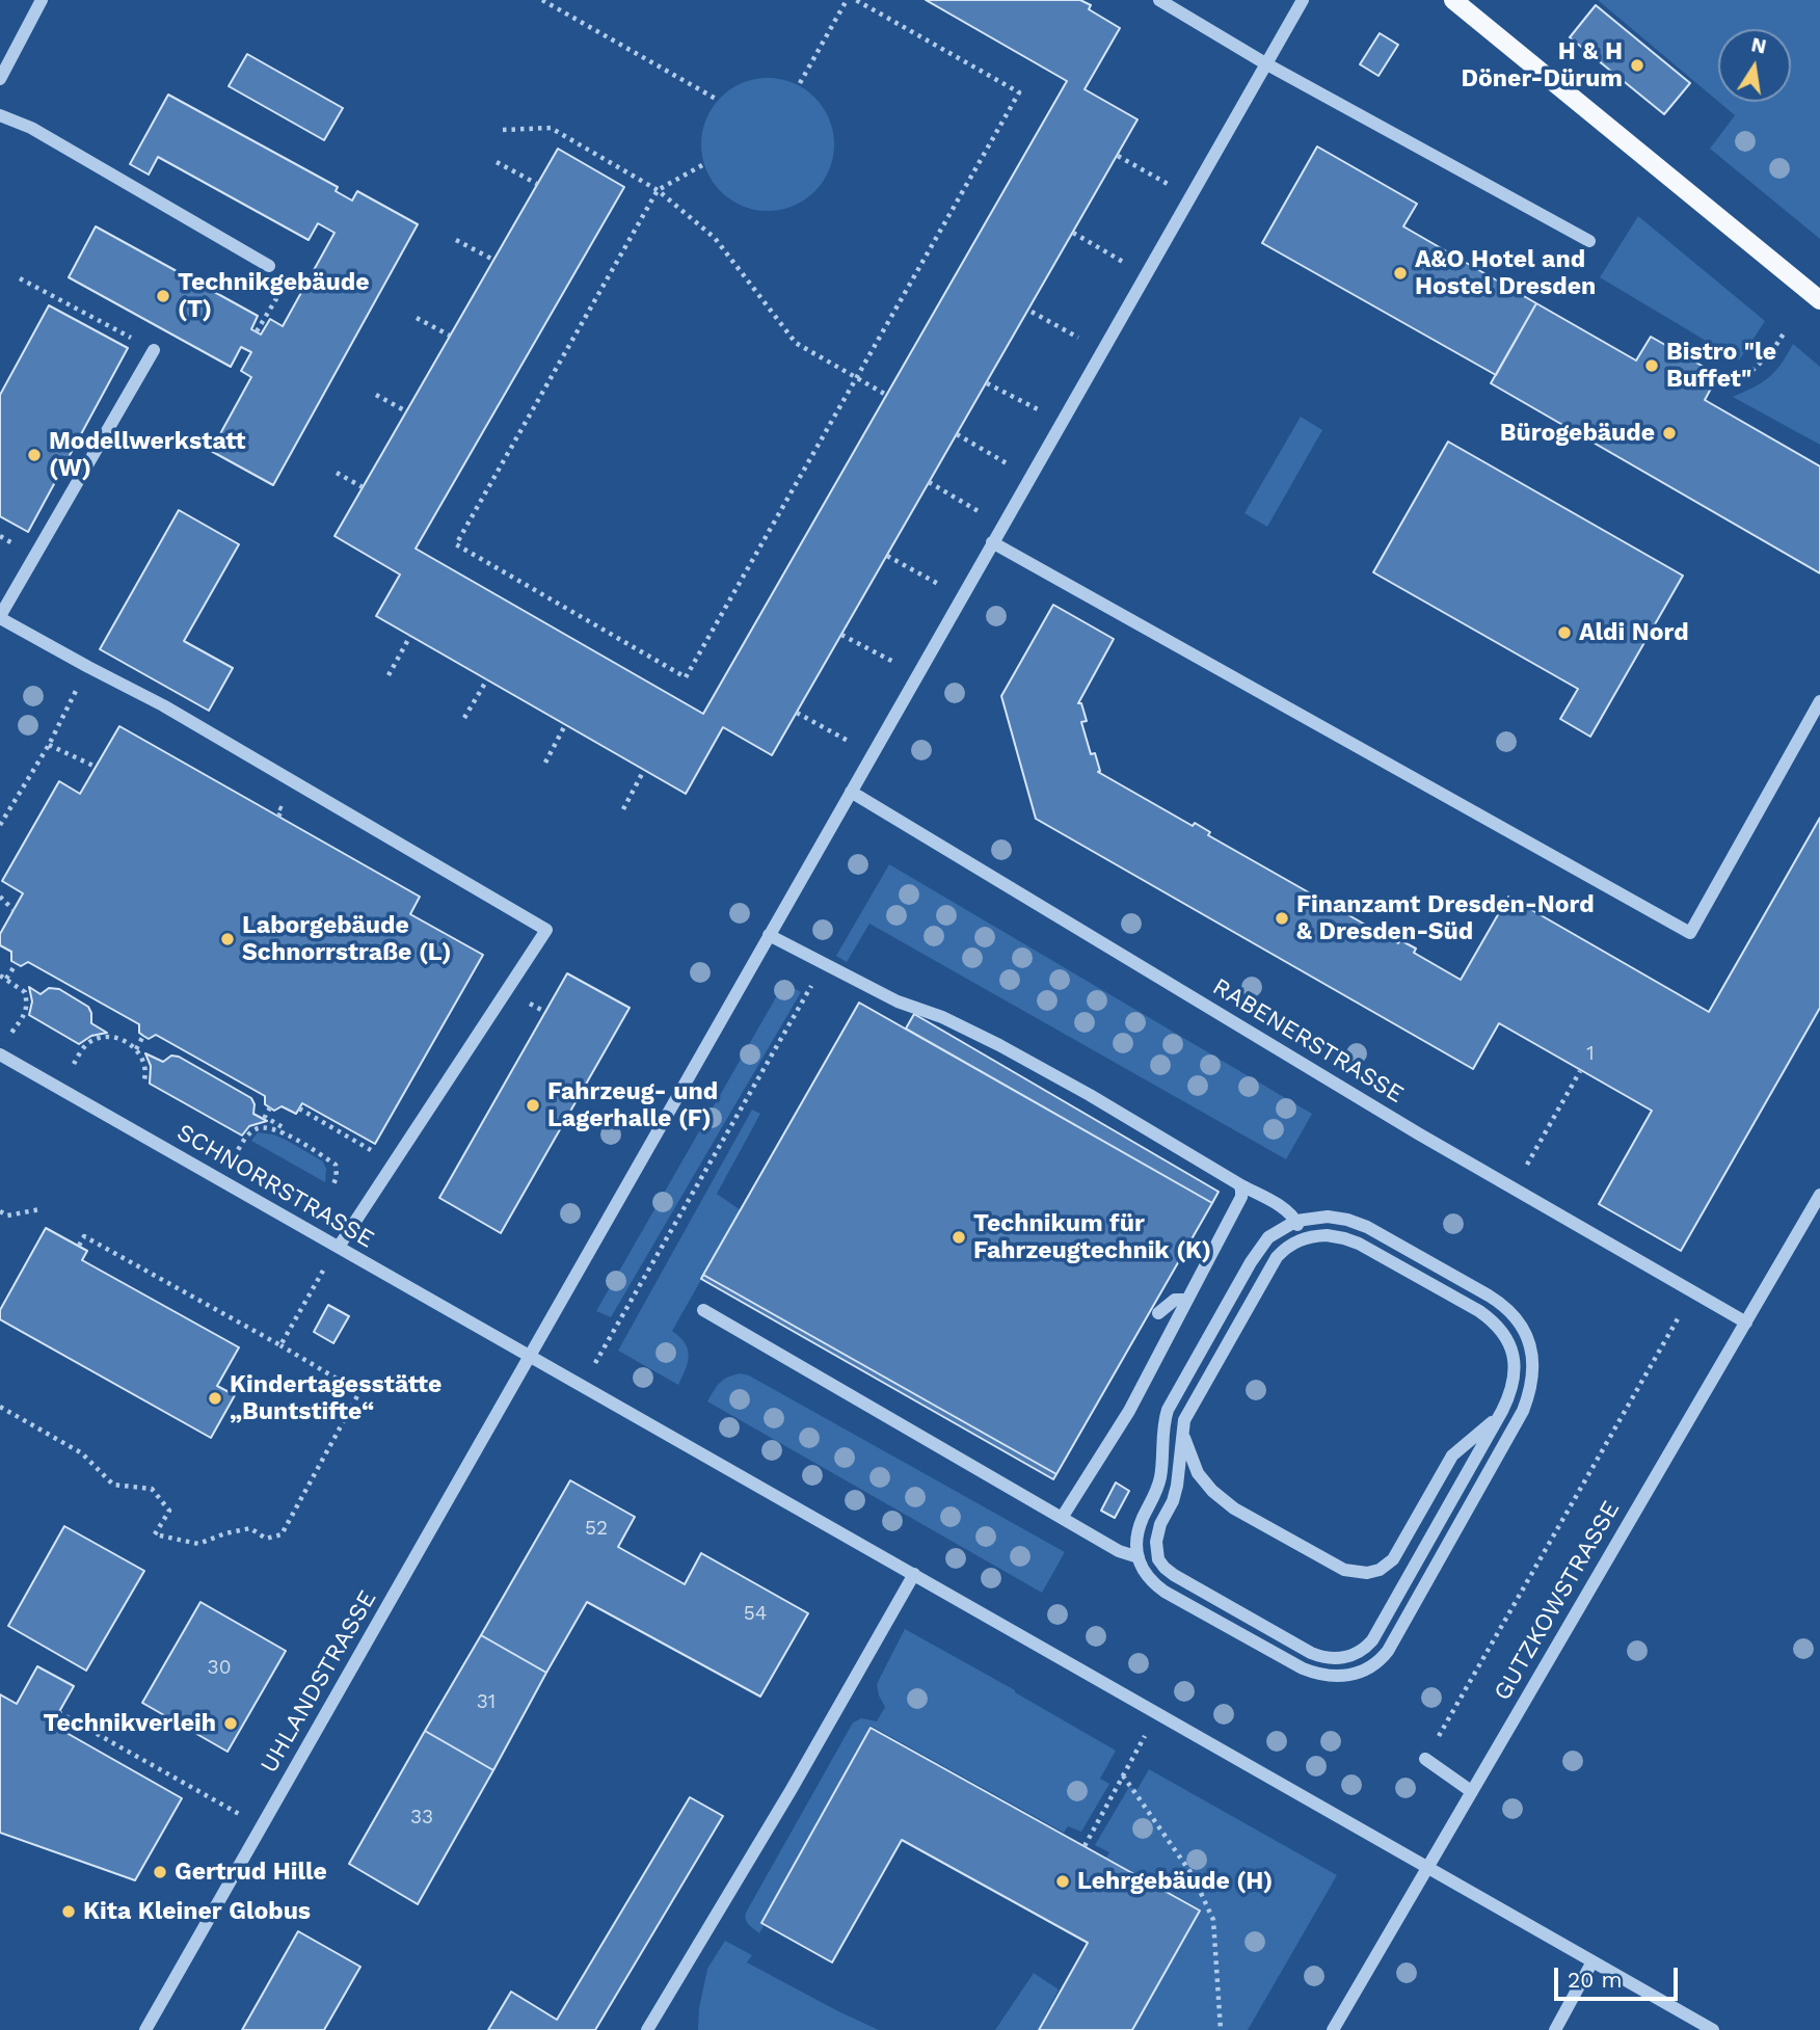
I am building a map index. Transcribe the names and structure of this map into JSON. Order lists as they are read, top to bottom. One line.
{"streets":{"street":["RABENERSTRASSE","SCHNORRSTRASSE","GUTZKOWSTRASSE","UHLANDSTRASSE"]},"crossings":[["RABENERSTRASSE","GUTZKOWSTRASSE"],["RABENERSTRASSE","UHLANDSTRASSE"],["SCHNORRSTRASSE","GUTZKOWSTRASSE"],["SCHNORRSTRASSE","UHLANDSTRASSE"]],"places":["H & H Döner-Dürum","A&O Hotel and Hostel Dresden","Technikgebäude (T)","Bistro \"le Buffet\"","Bürogebäude","Modellwerkstatt (W)","Aldi Nord","Finanzamt Dresden-Nord & Dresden-Süd","Laborgebäude Schnorrstraße (L)","Fahrzeug- und Lagerhalle (F)","Technikum für Fahrzeugtechnik (K)","Kindertagesstätte „Buntstifte“","Technikverleih","Gertrud Hille","Lehrgebäude (H)","Kita Kleiner Globus"],"house_numbers":["1","52","54","30","31","33"],"scale_bar":"20 m","north":"top"}
